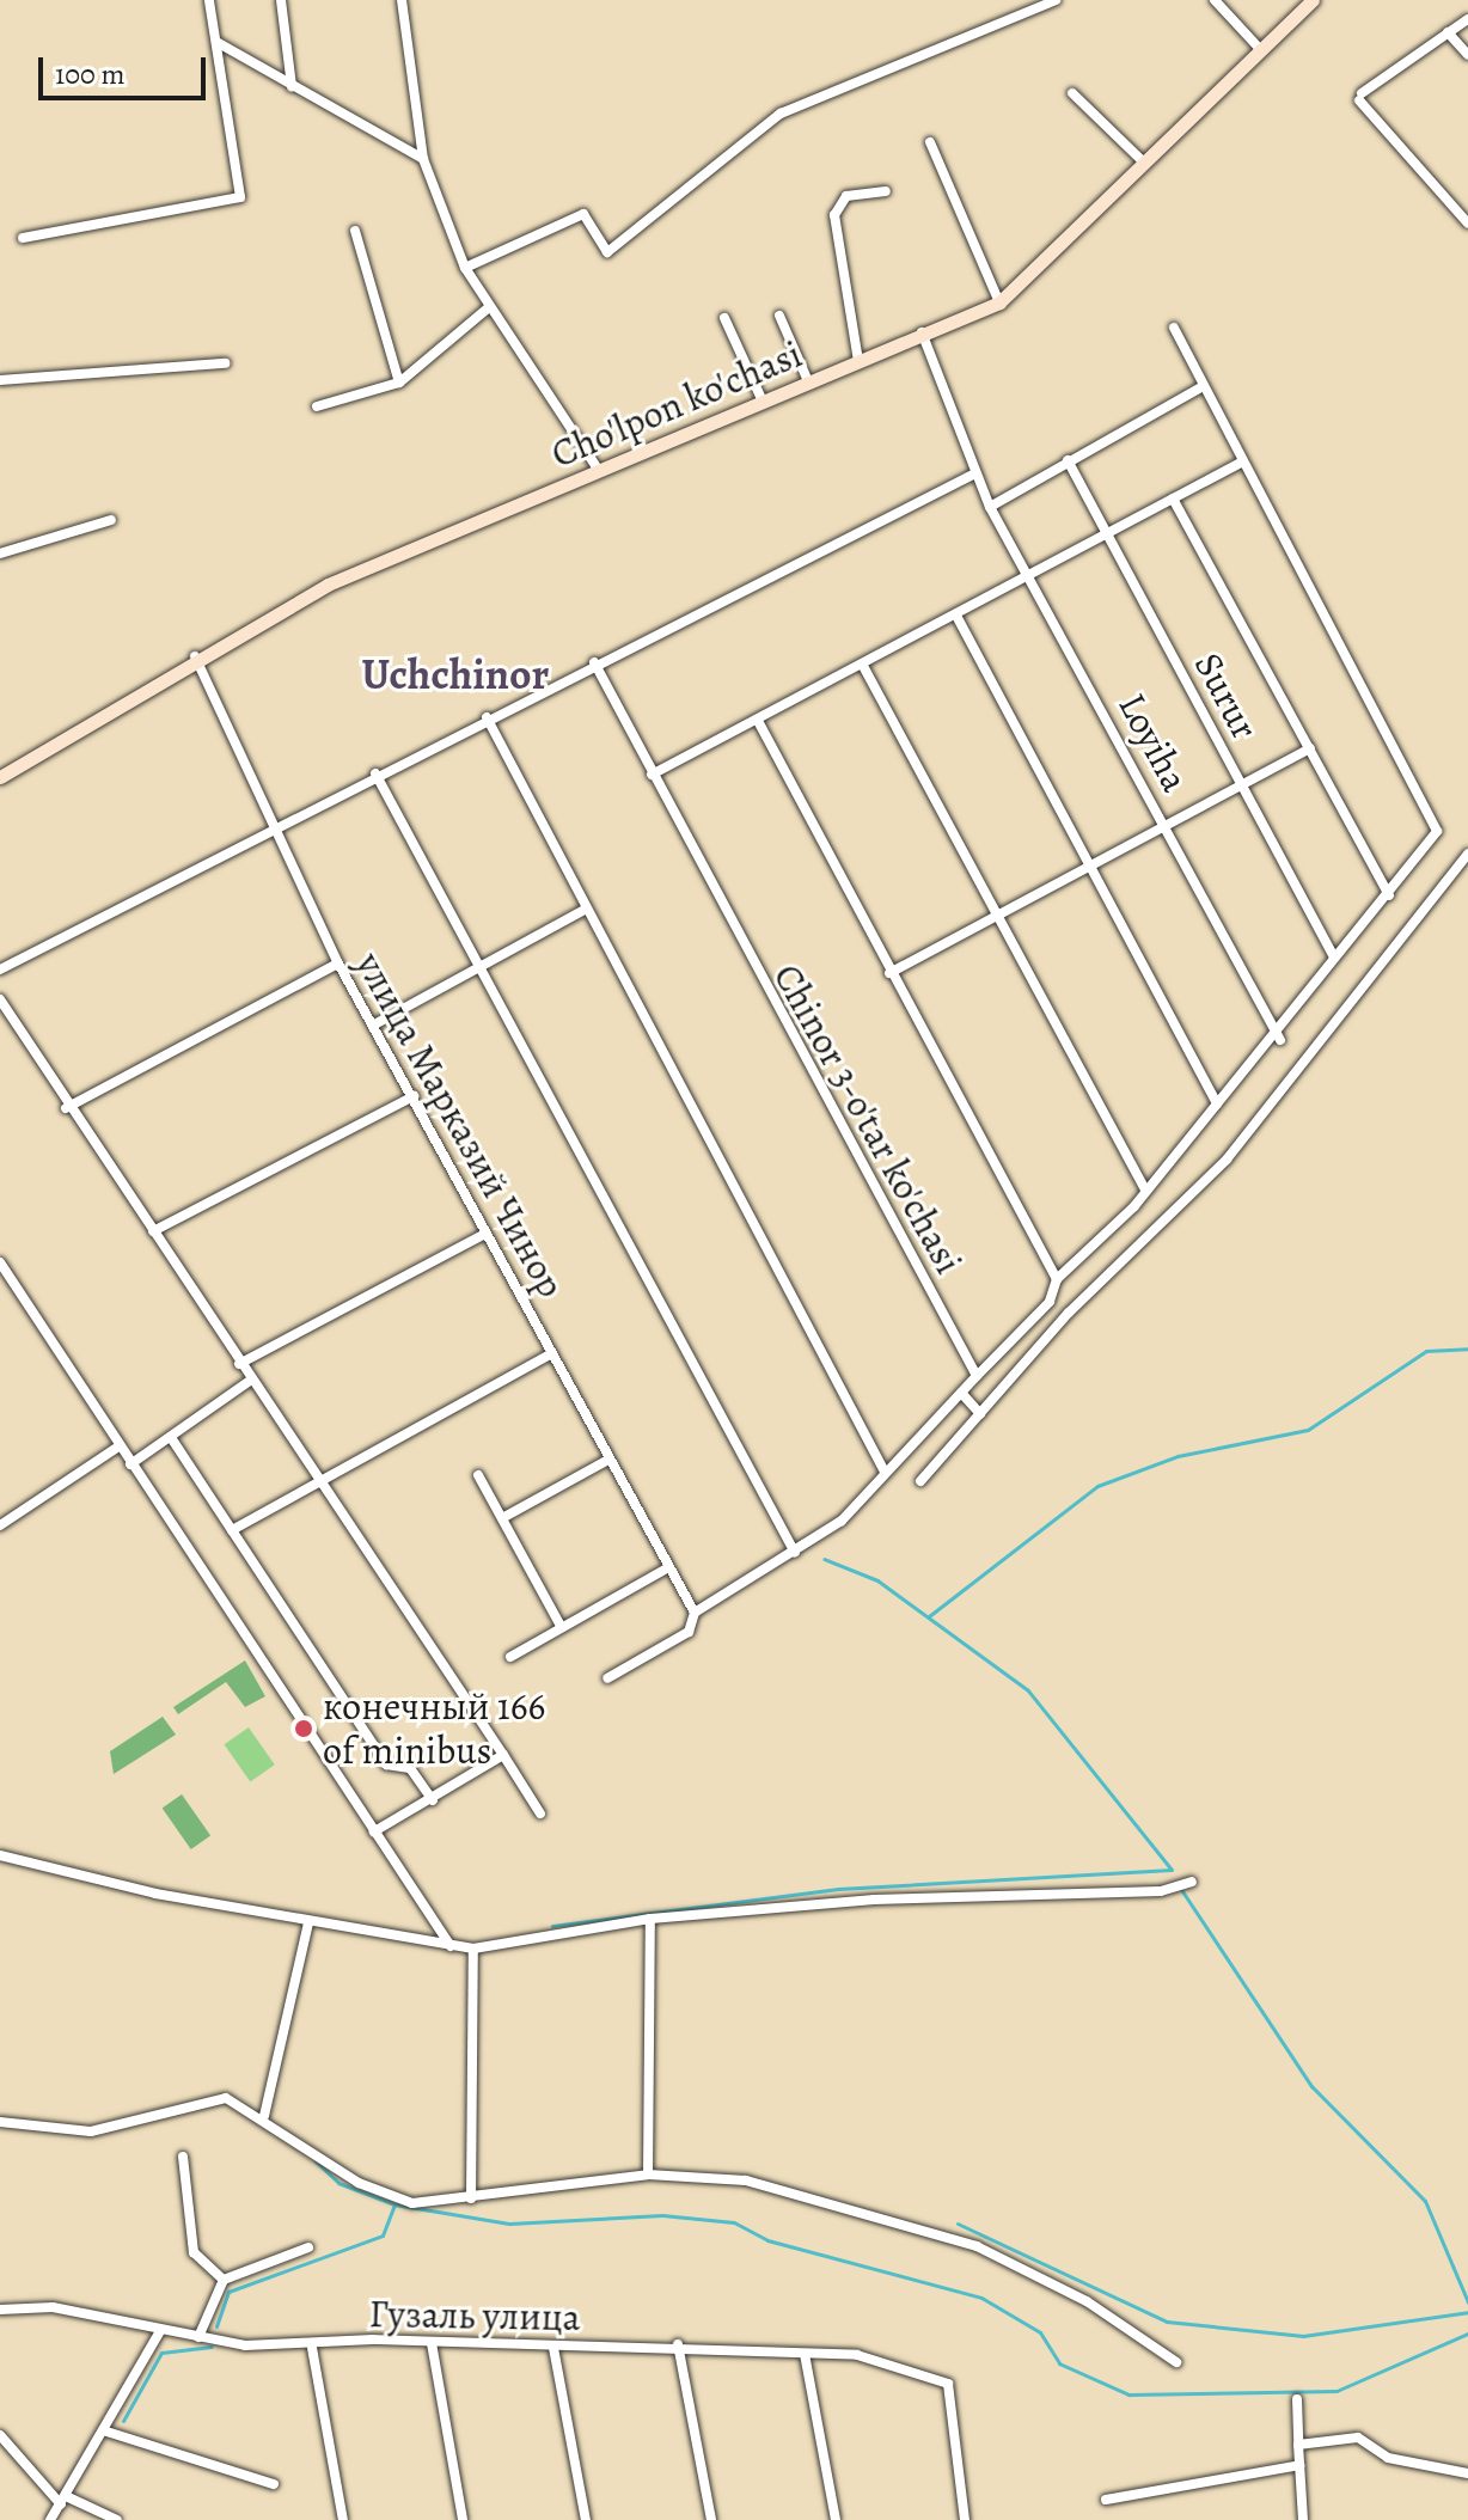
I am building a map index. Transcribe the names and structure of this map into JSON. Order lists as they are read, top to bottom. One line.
{"streets":{"main road":["Cho'lpon ko'chasi"],"street":["Surur","Loyiha","Chinor 3-o'tar ko'chasi","улица Марказий Чинор","Гузаль улица"]},"crossings":[["Cho'lpon ko'chasi","Loyiha"],["Cho'lpon ko'chasi","улица Марказий Чинор"]],"districts":["Uchchinor"],"places":["конечный 166 of minibus"],"scale_bar":"100 m"}
